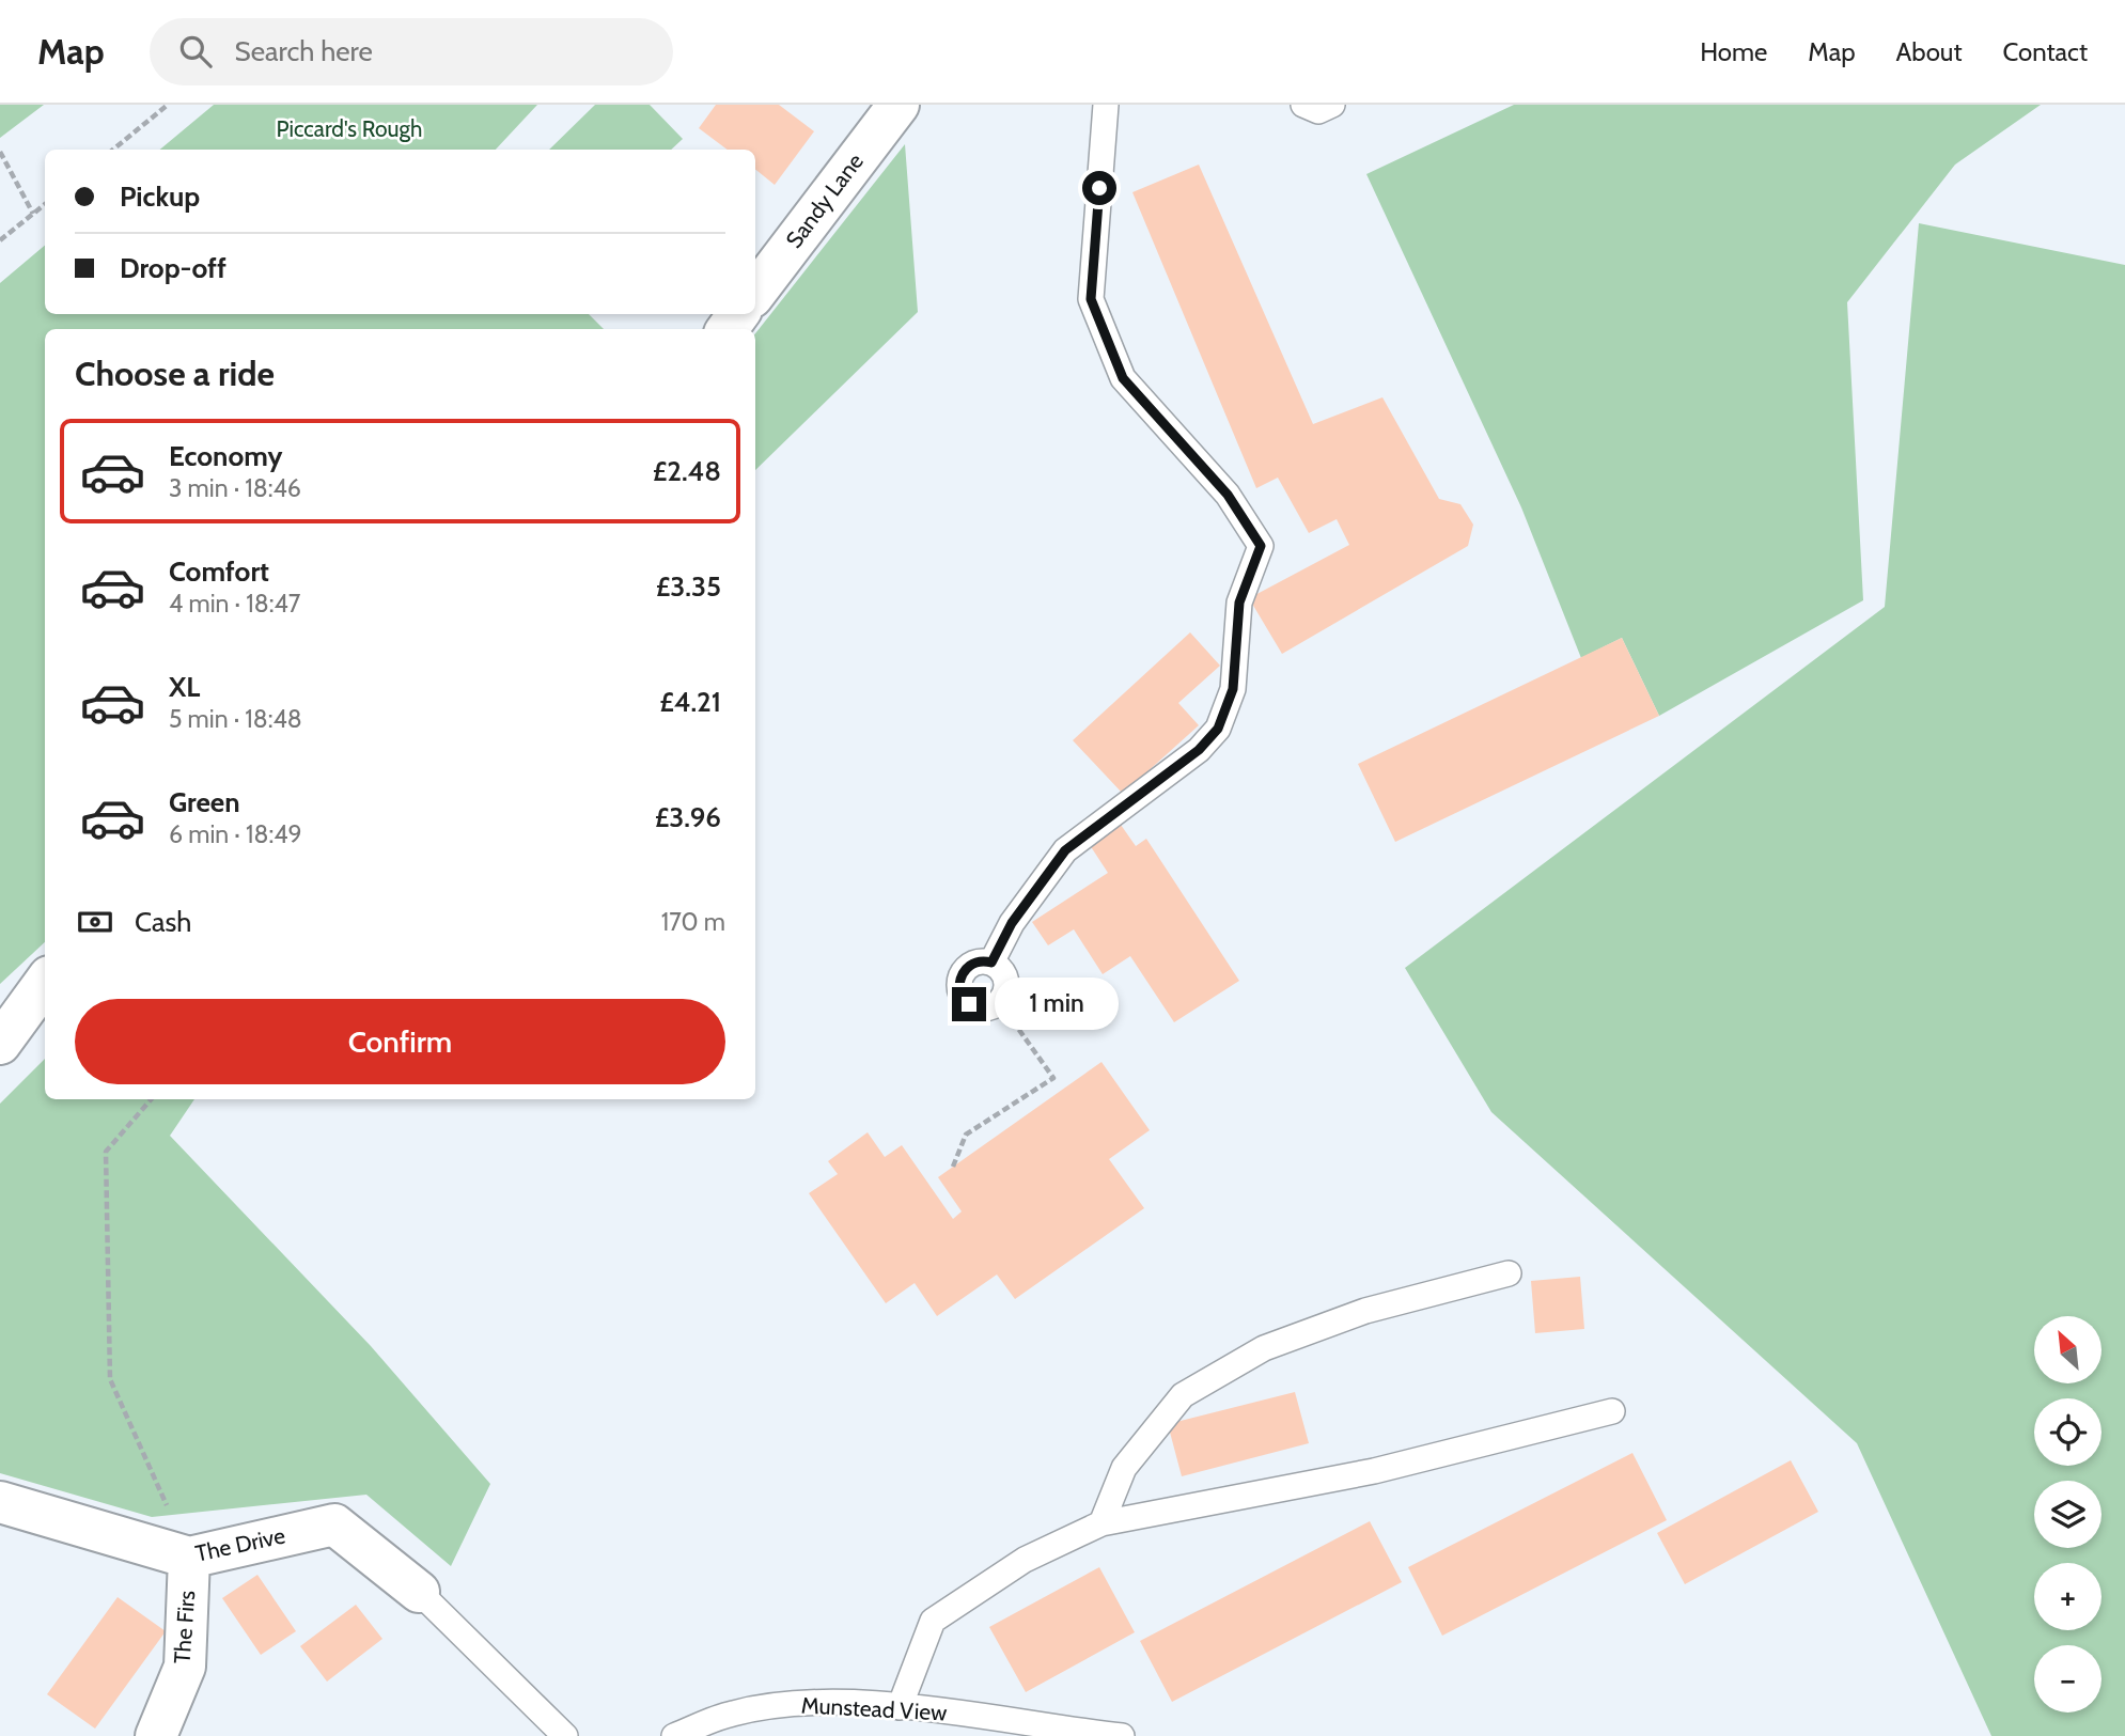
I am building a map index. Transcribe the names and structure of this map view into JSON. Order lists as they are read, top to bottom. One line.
{"streets":{"street":["Sandy Lane","The Drive","The Firs"],"lane":["Munstead View"]},"crossings":[["The Drive","The Firs"]],"parks":["Piccard's Rough"],"north":"top left","page":{"header":"Map","search":"Search here","nav":["Home","Map","About","Contact"],"banner":["Pickup","Drop-off"],"heading":"Choose a ride","list":[{"name":"Economy","note":"3 min · 18:46","value":"£2.48"},{"name":"Comfort","note":"4 min · 18:47","value":"£3.35"},{"name":"XL","note":"5 min · 18:48","value":"£4.21"},{"name":"Green","note":"6 min · 18:49","value":"£3.96"}],"pay":["Cash","170 m"],"bubble":"1 min","buttons":"Confirm","map_buttons":["+","−"]}}
